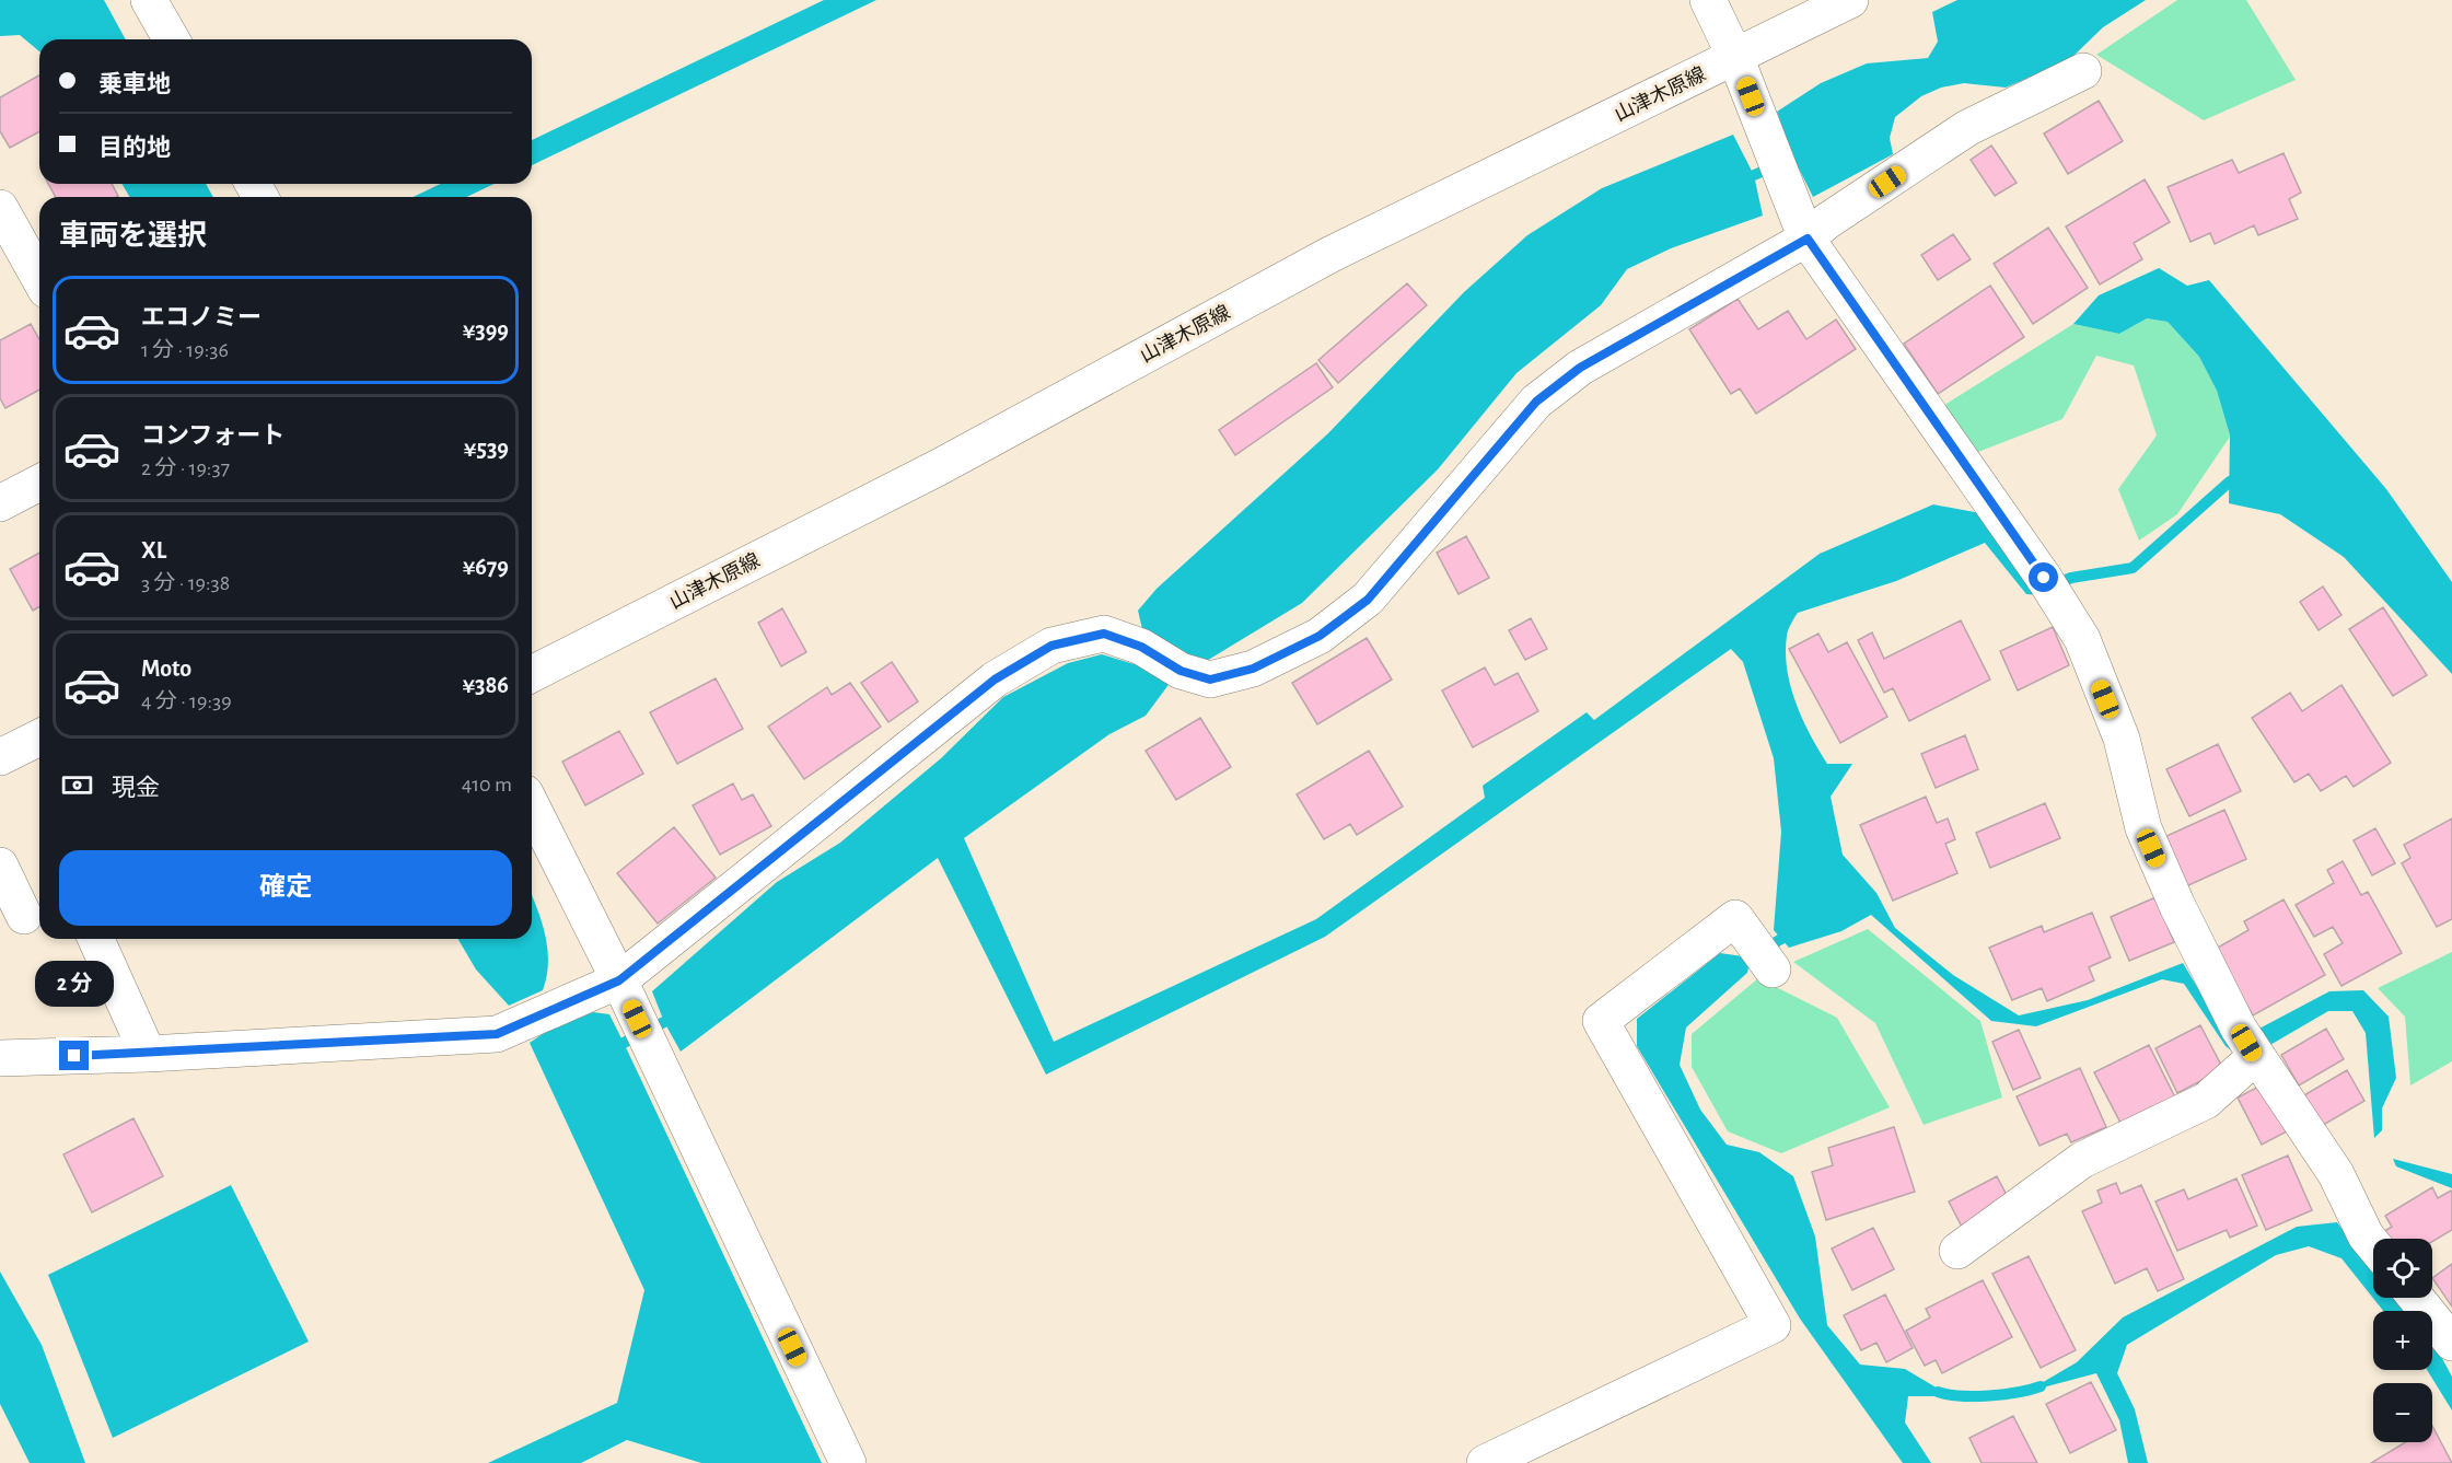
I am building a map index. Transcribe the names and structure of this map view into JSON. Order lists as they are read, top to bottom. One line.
{"streets":{"street":["山津木原線"]},"page":{"banner":["乗車地","目的地"],"heading":"車両を選択","list":[{"name":"エコノミー","note":"1 分 · 19:36","value":"¥399"},{"name":"コンフォート","note":"2 分 · 19:37","value":"¥539"},{"name":"XL","note":"3 分 · 19:38","value":"¥679"},{"name":"Moto","note":"4 分 · 19:39","value":"¥386"}],"pay":["現金","410 m"],"buttons":"確定","bubble":"2 分","map_buttons":["+","−"]}}
